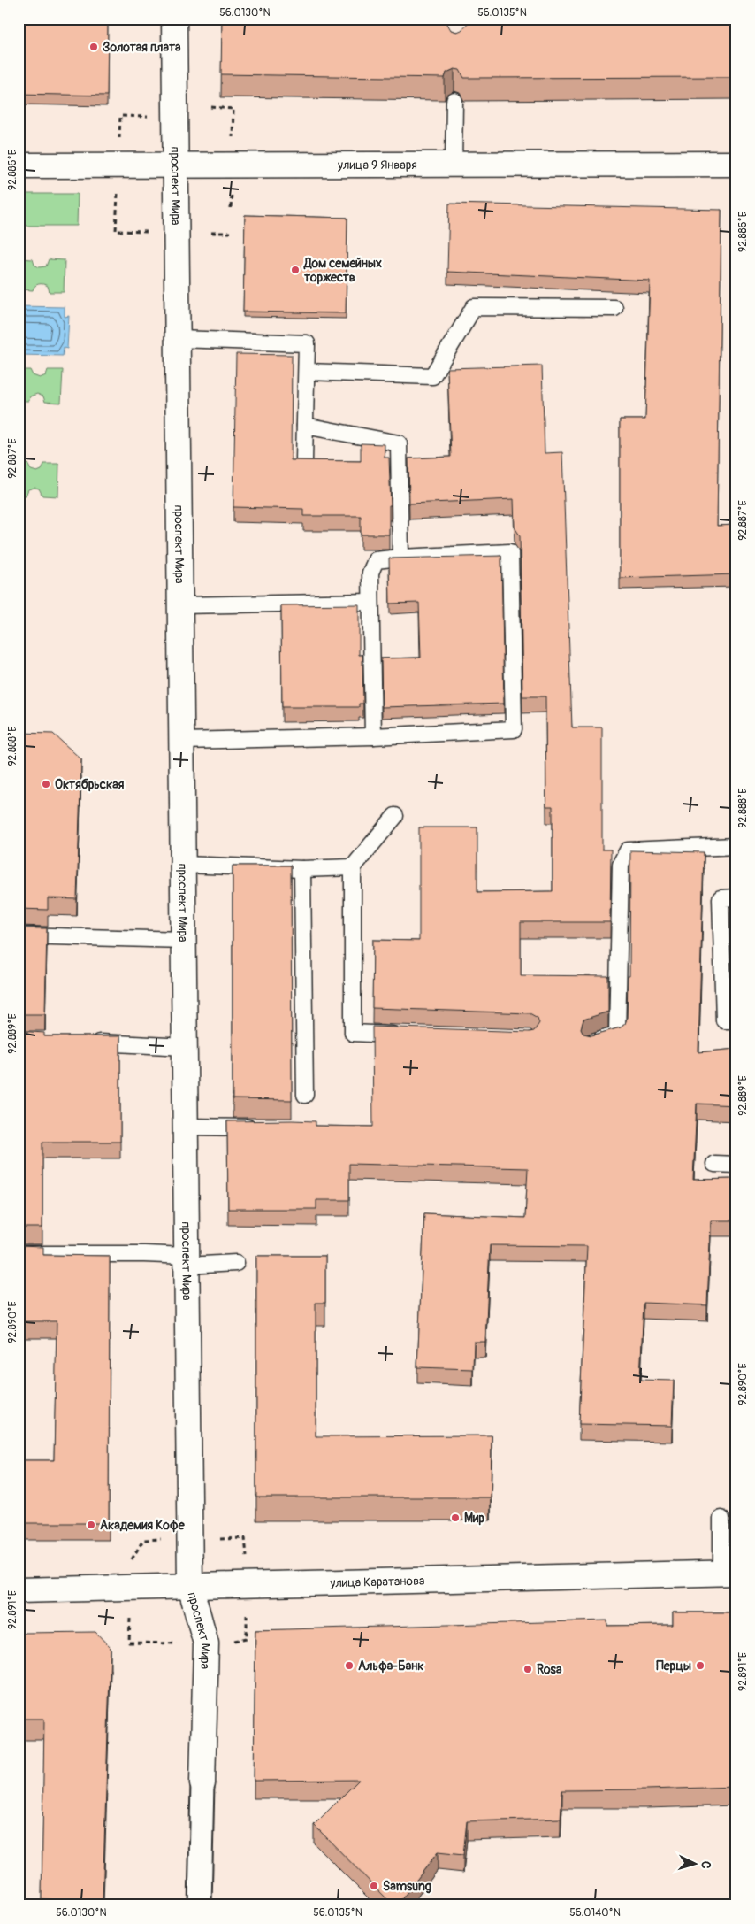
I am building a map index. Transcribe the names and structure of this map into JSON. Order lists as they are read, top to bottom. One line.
{"streets":{"street":["улица 9 Января","проспект Мира","улица Каратанова"]},"crossings":[["улица 9 Января","проспект Мира"],["проспект Мира","улица Каратанова"]],"places":["Золотая плата","Дом семейных торжеств","Октябрьская","Мир","Академия Кофе","Альфа-Банк","Перцы","Rosa","Samsung"],"north":"right","coordinates":["56.0130°N","56.0135°N","92.886°E","92.887°E","92.888°E","92.889°E","92.890°E","92.891°E","56.0140°N"]}
